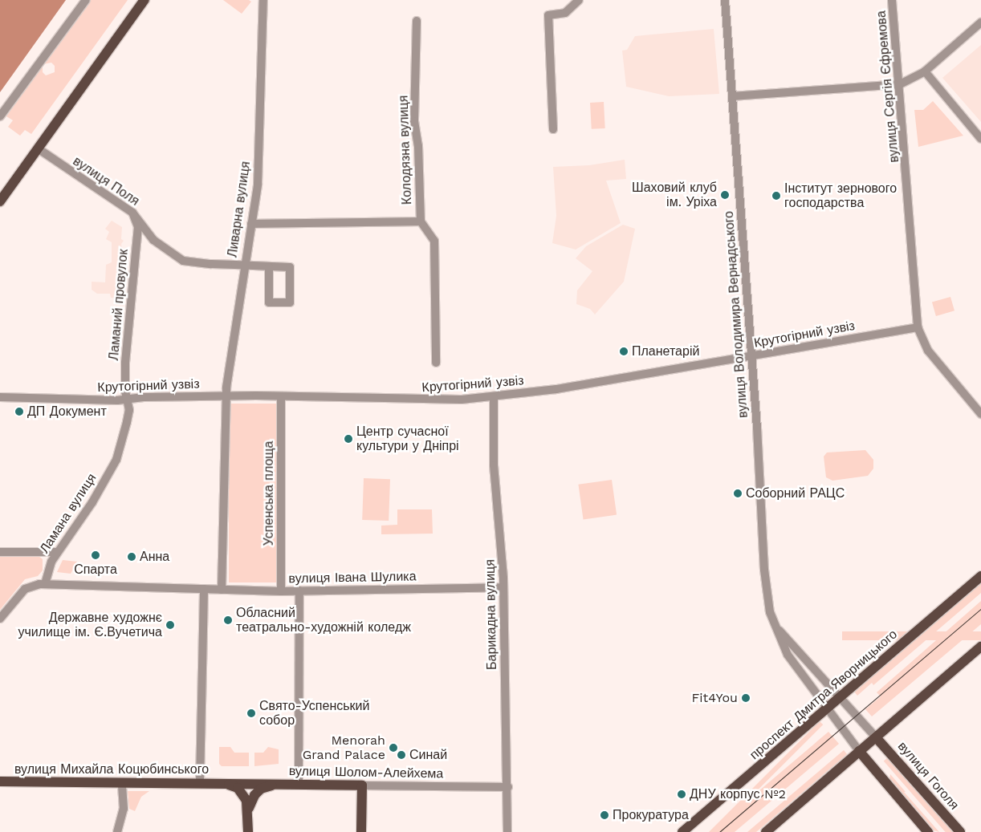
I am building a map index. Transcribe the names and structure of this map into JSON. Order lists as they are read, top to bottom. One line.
{"streets":{"main road":["проспект Дмитра Яворницького","вулиця Михайла Коцюбинського","вулиця Шолом-Алейхема","вулиця Гоголя"],"street":["вулиця Сергія Єфремова","Колодязна вулиця","вулиця Поля","Ливарна вулиця","Ламаний провулок","вулиця Володимира Вернадського","Крутогірний узвіз","Успенська площа","Ламана вулиця","вулиця Івана Шулика","Барикадна вулиця"]},"crossings":[["вулиця Сергія Єфремова","Крутогірний узвіз"],["вулиця Поля","Ливарна вулиця"],["вулиця Поля","Ламаний провулок"],["Ливарна вулиця","Крутогірний узвіз"],["Ламаний провулок","Крутогірний узвіз"],["Ламаний провулок","Ламана вулиця"],["вулиця Володимира Вернадського","Крутогірний узвіз"],["вулиця Володимира Вернадського","проспект Дмитра Яворницького"],["вулиця Володимира Вернадського","вулиця Гоголя"],["Крутогірний узвіз","Успенська площа"],["Крутогірний узвіз","Ламана вулиця"],["Крутогірний узвіз","Барикадна вулиця"],["Успенська площа","вулиця Івана Шулика"],["Ламана вулиця","вулиця Івана Шулика"],["вулиця Івана Шулика","Барикадна вулиця"],["Барикадна вулиця","вулиця Шолом-Алейхема"],["вулиця Михайла Коцюбинського","вулиця Шолом-Алейхема"]],"places":["Шаховий клуб ім. Уріха","Інститут зернового господарства","Планетарій","ДП Документ","Центр сучасної культури у Дніпрі","Соборний РАЦС","Спарта","Анна","Обласний театрально-художній коледж","Державне художнє училище ім. Є.Вучетича","Fit4You","Свято-Успенський собор","Menorah Grand Palace","Синай","ДНУ корпус №2","Прокуратура"]}
